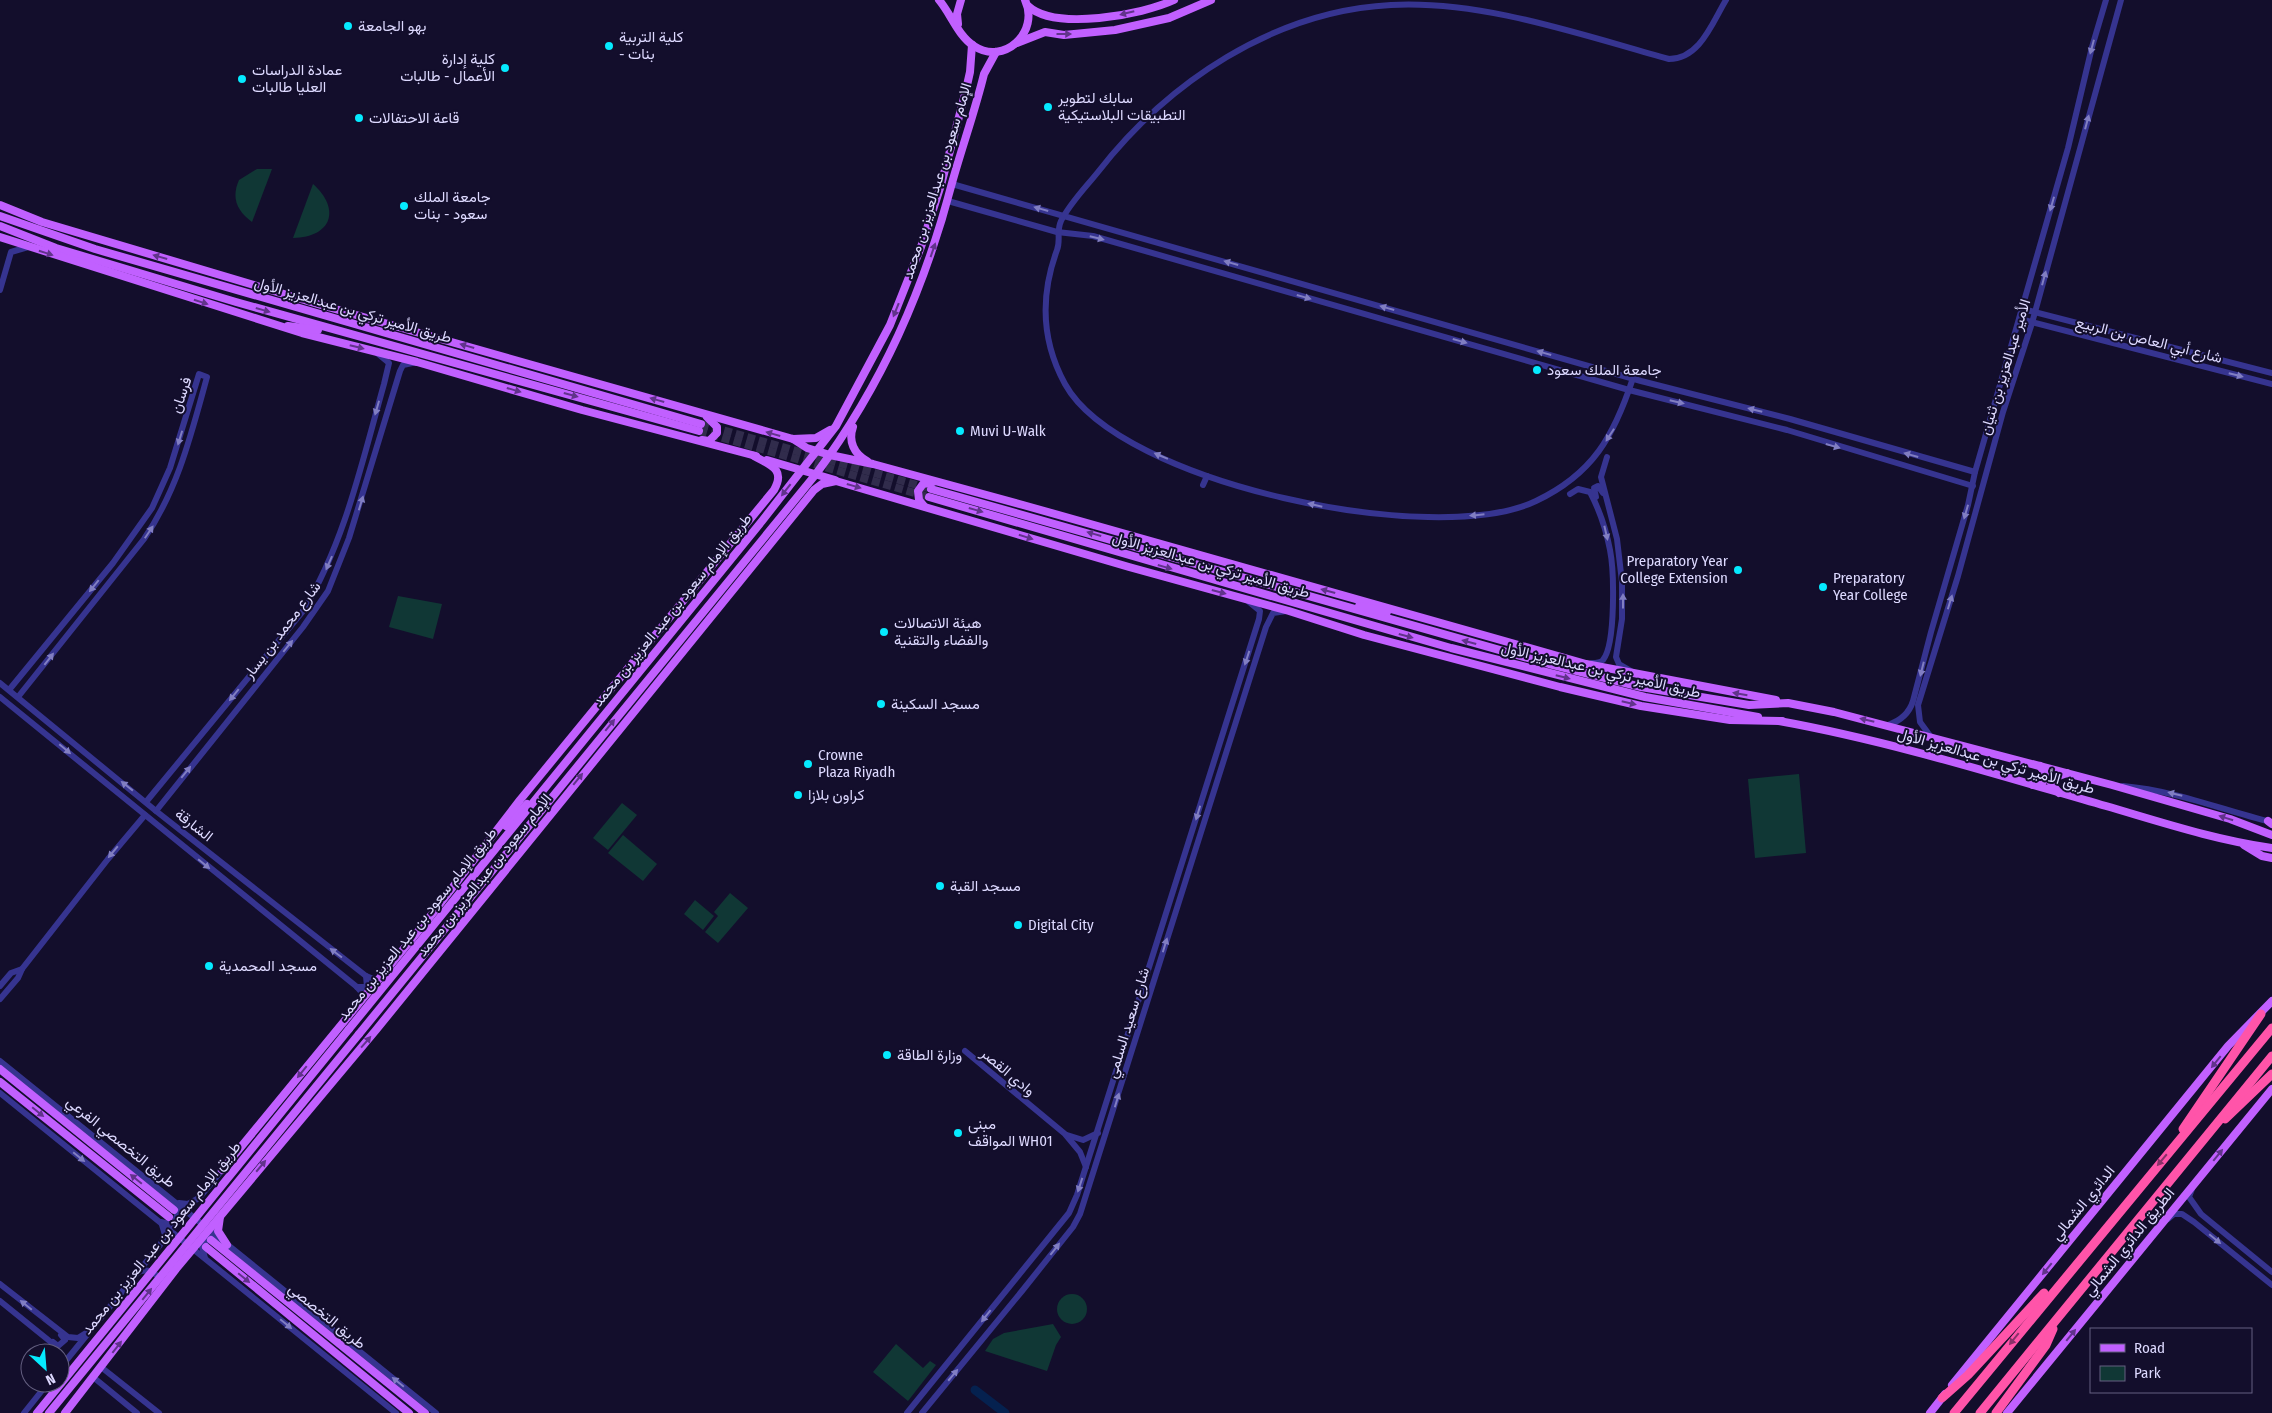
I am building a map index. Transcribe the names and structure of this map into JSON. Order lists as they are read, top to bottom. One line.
{"streets":{"main road":["الإمام سعود بن عبدالعزيز بن محمد","طريق الأمير تركي بن عبدالعزيز الأول","طريق الإمام سعود بن عبد العزيز بن محمد","الدائري الشمالي","الطريق الدائري الشمالي","طريق التخصصي"],"street":["شارع أبي العاص بن الربيع","الأمير عبدالعزيز بن ثنيان","فرسان","شارع محمد بن يسار","الشارقة","شارع سعيد السلمي","وادي القصر","طريق التخصصي الفرعي"]},"crossings":[["الإمام سعود بن عبدالعزيز بن محمد","طريق الإمام سعود بن عبد العزيز بن محمد"],["الإمام سعود بن عبدالعزيز بن محمد","الشارقة"],["الإمام سعود بن عبدالعزيز بن محمد","طريق التخصصي الفرعي"],["طريق الأمير تركي بن عبدالعزيز الأول","الأمير عبدالعزيز بن ثنيان"],["شارع أبي العاص بن الربيع","الأمير عبدالعزيز بن ثنيان"],["فرسان","الشارقة"],["شارع محمد بن يسار","الشارقة"],["شارع سعيد السلمي","وادي القصر"]],"one_way":["الدائري الشمالي","الطريق الدائري الشمالي"],"places":["بهو الجامعة","كلية التربية - بنات","كلية إدارة الأعمال - طالبات","عمادة الدراسات العليا طالبات","سابك لتطوير التطبيقات البلاستيكية","قاعة الاحتفالات","جامعة الملك سعود - بنات","جامعة الملك سعود","Muvi U-Walk","Preparatory Year College Extension","Preparatory Year College","هيئة الاتصالات والفضاء والتقنية","مسجد السكينة","Crowne Plaza Riyadh","كراون بلازا","مسجد القبة","Digital City","مسجد المحمدية","وزارة الطاقة","مبنى المواقف WH01"],"legend":["Road","Park"],"north":"bottom right"}
